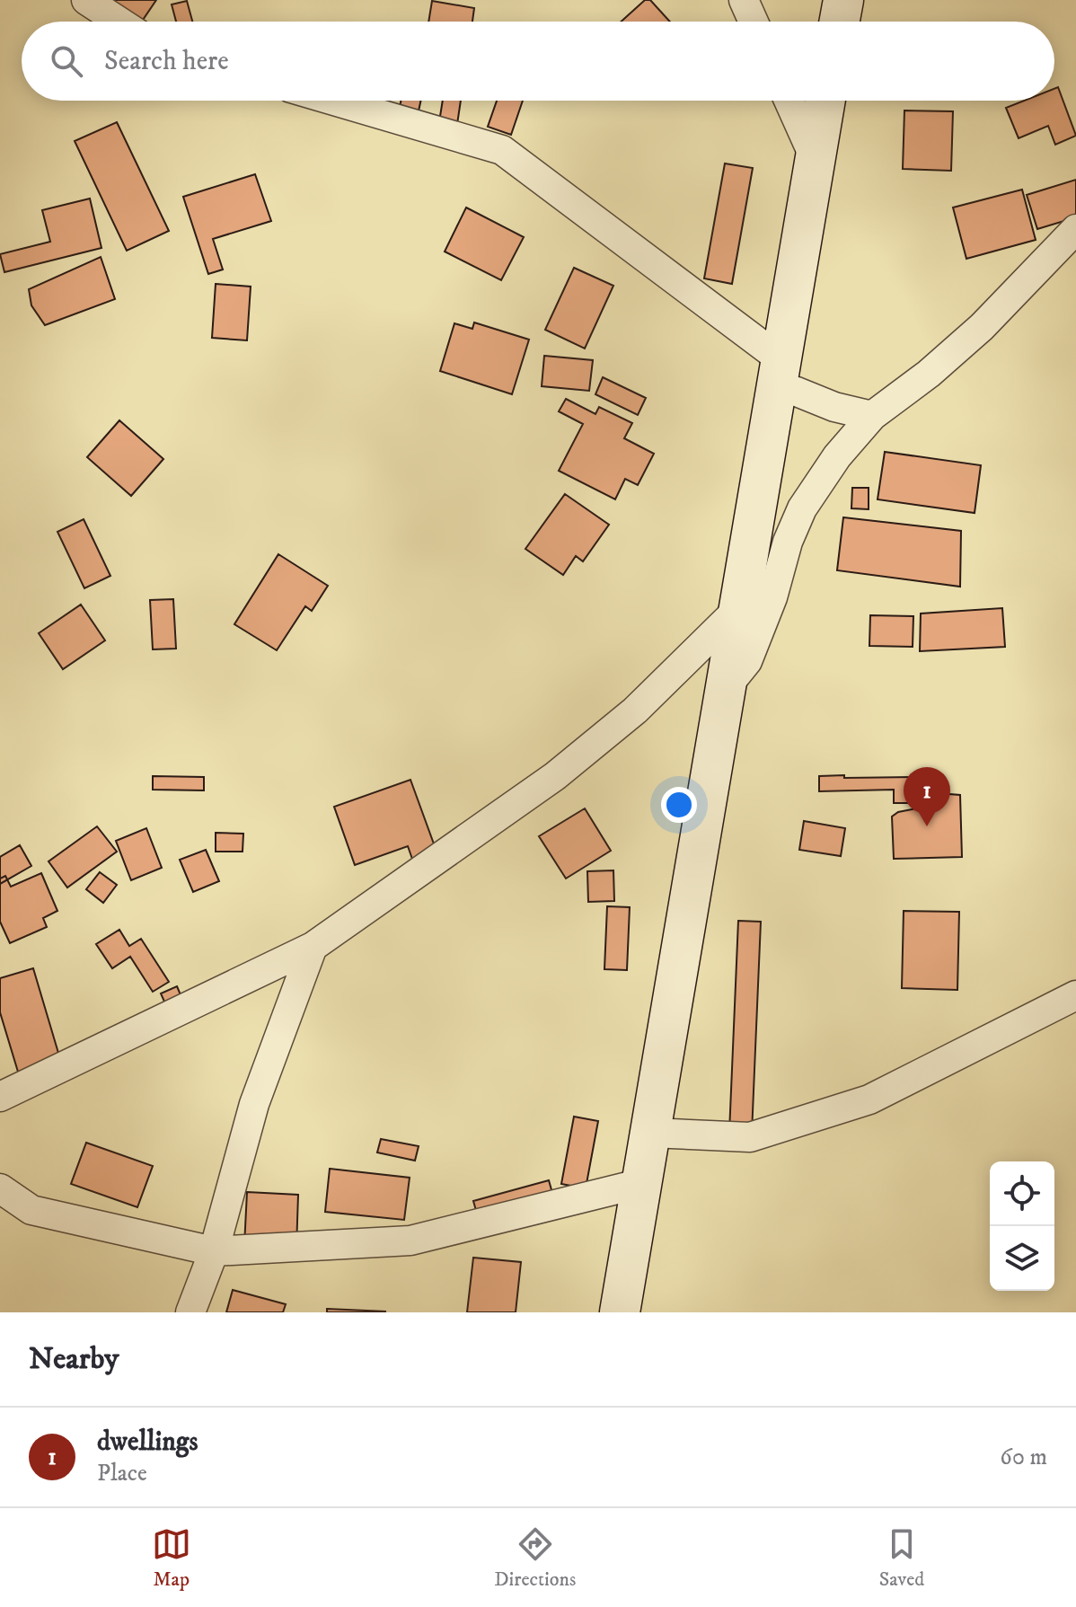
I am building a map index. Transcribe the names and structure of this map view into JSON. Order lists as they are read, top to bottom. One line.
{"page":{"search":"Search here","pins":"1","heading":"Nearby","list":[{"mark":"1","name":"dwellings","note":"Place","value":"60 m"}],"nav":["Map","Directions","Saved"]}}
